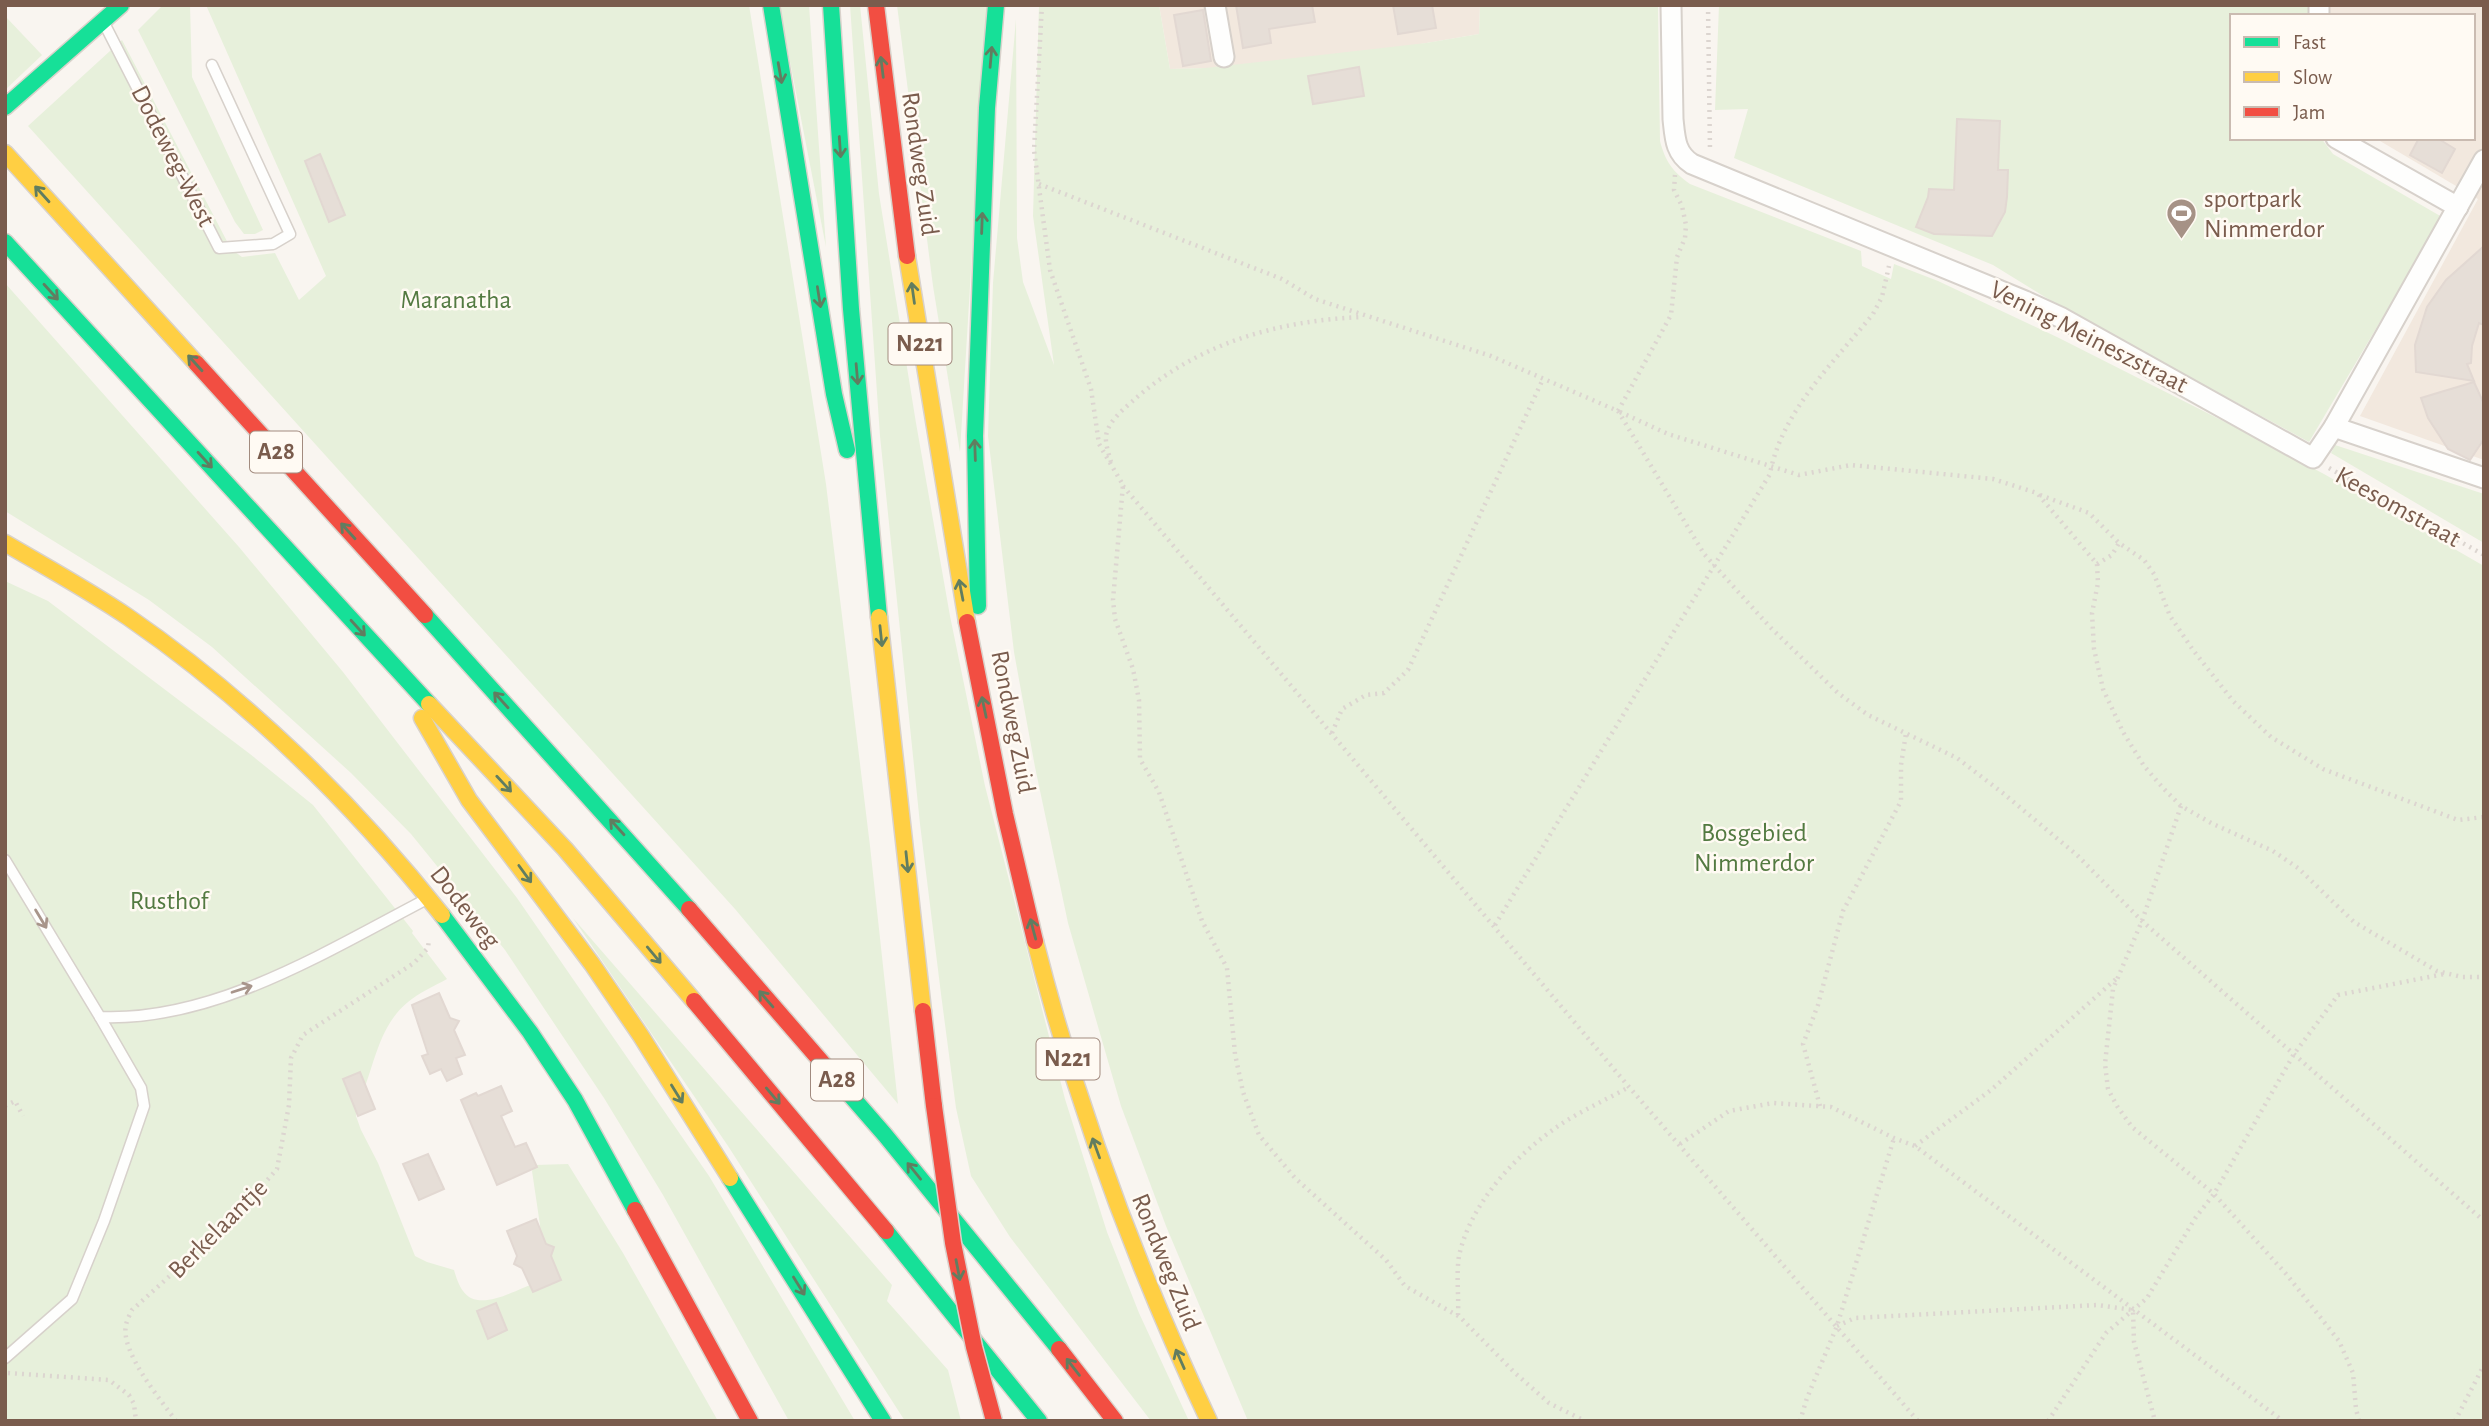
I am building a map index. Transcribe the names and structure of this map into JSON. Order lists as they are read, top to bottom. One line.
{"streets":{"main road":["Rondweg Zuid","N221","A28","Dodeweg"],"street":["Vening Meineszstraat"],"lane":["Dodeweg-West"],"path":["Keesomstraat","Berkelaantje"]},"crossings":[["Rondweg Zuid","N221"],["Vening Meineszstraat","Keesomstraat"],["Dodeweg","Berkelaantje"]],"parks":["Maranatha","Bosgebied Nimmerdor","Rusthof"],"places":{"sports":["sportpark Nimmerdor"]},"legend":["Fast","Slow","Jam"]}
